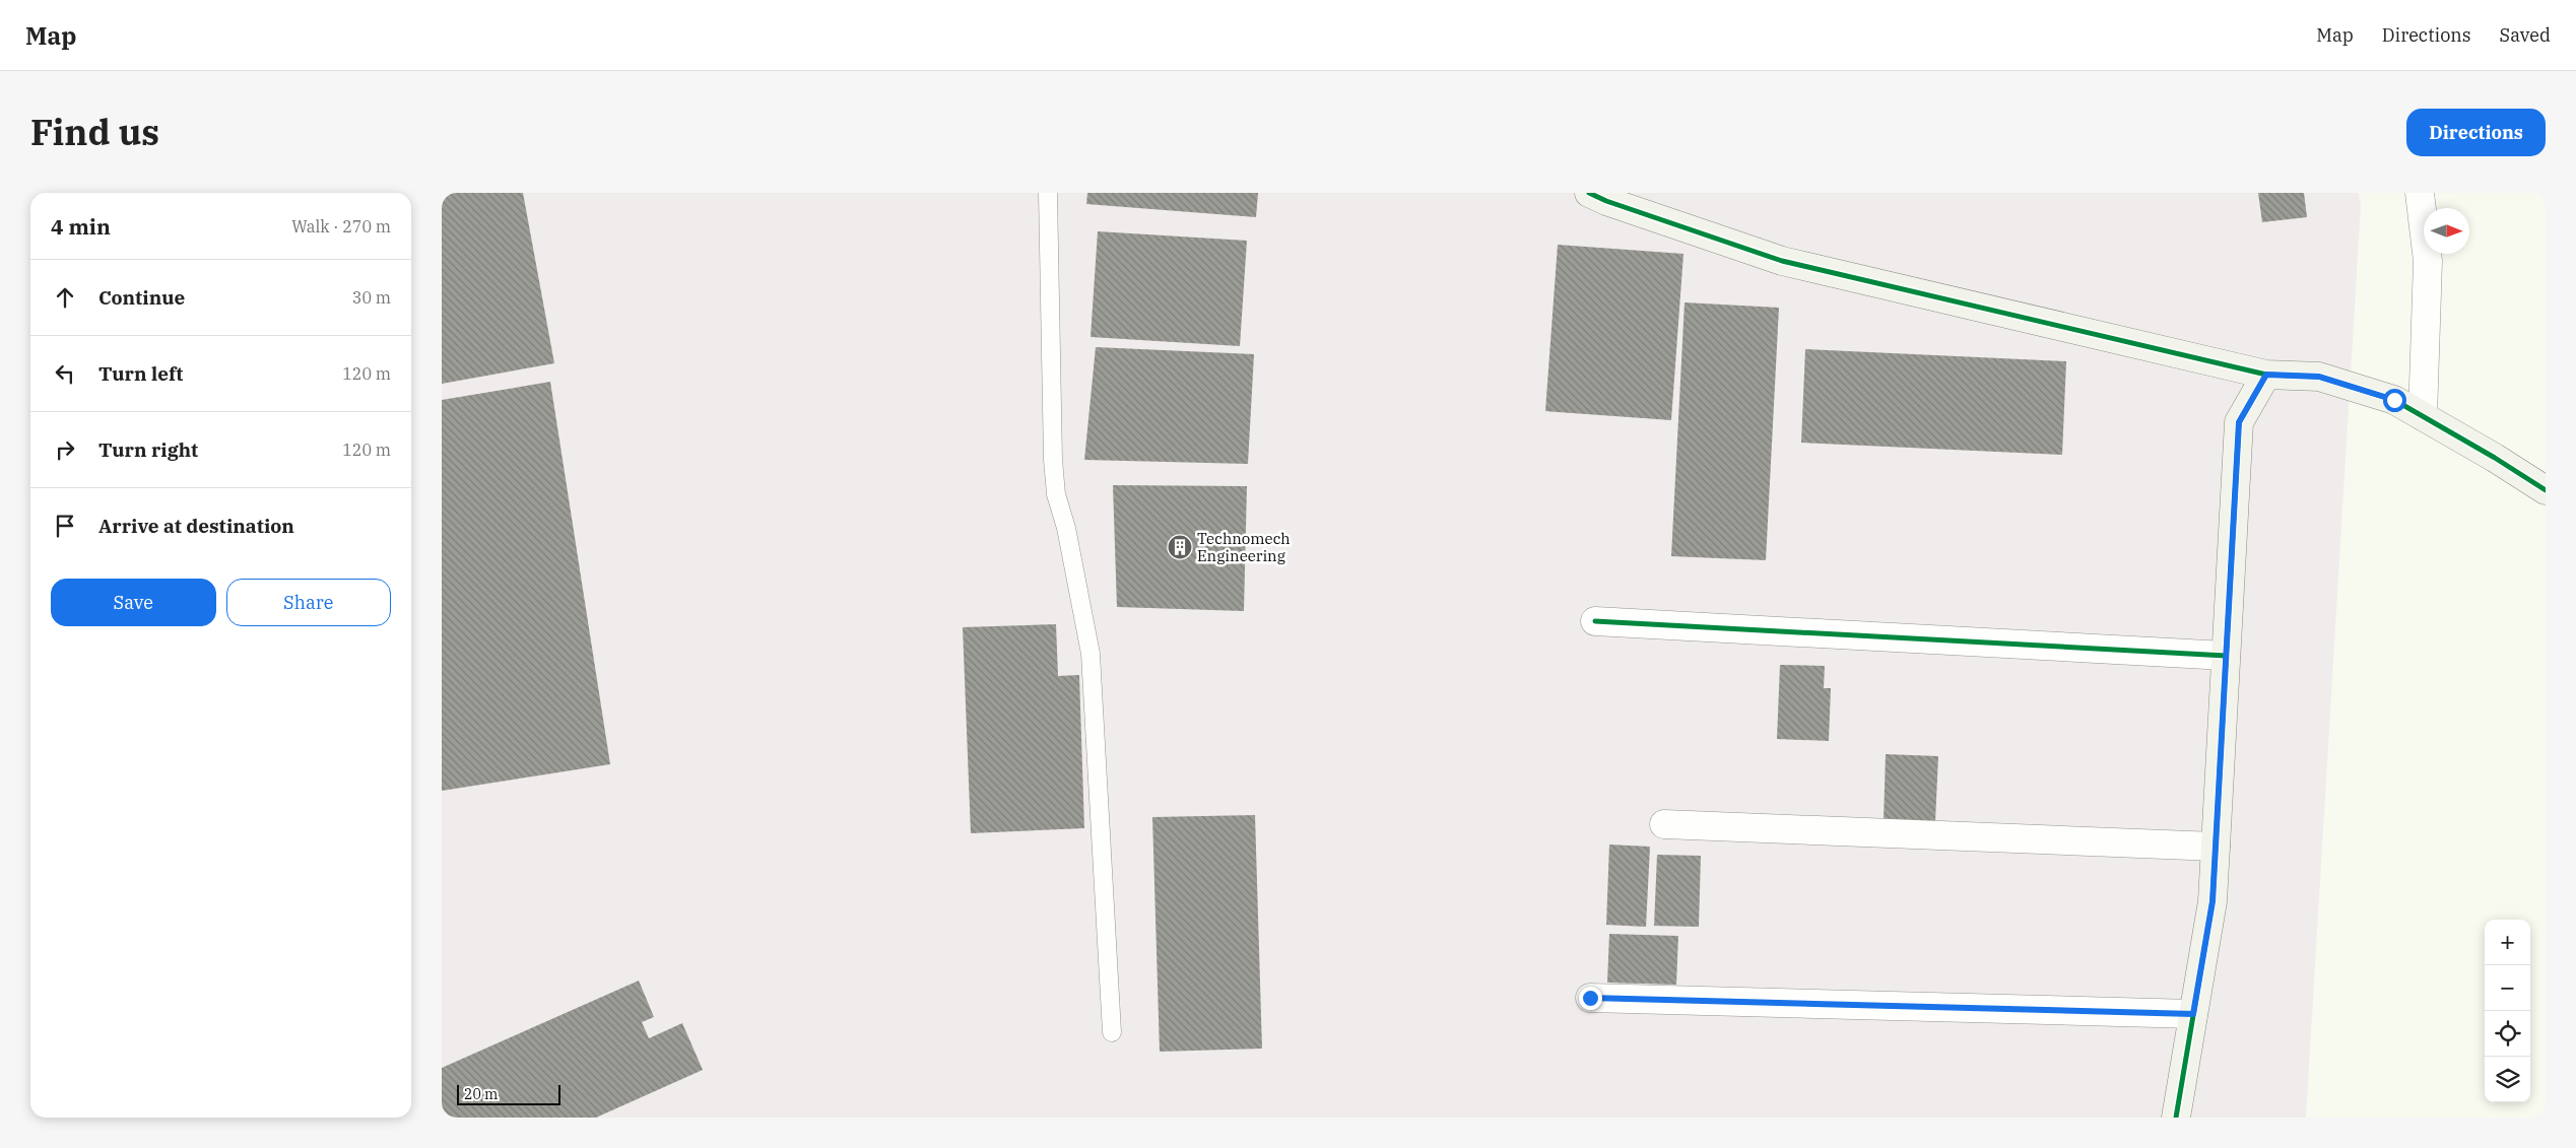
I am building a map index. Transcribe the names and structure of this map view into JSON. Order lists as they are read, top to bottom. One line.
{"places":{"building":["Technomech Engineering"]},"scale_bar":"20 m","north":"right","page":{"header":"Map","nav":["Map","Directions","Saved"],"title":"Find us","buttons":["Directions",["Save","Share"]],"heading":["4 min","Walk · 270 m"],"list":[["Continue","30 m"],["Turn left","120 m"],["Turn right","120 m"],"Arrive at destination"],"map_buttons":["+","−"],"scale":"20 m"}}
